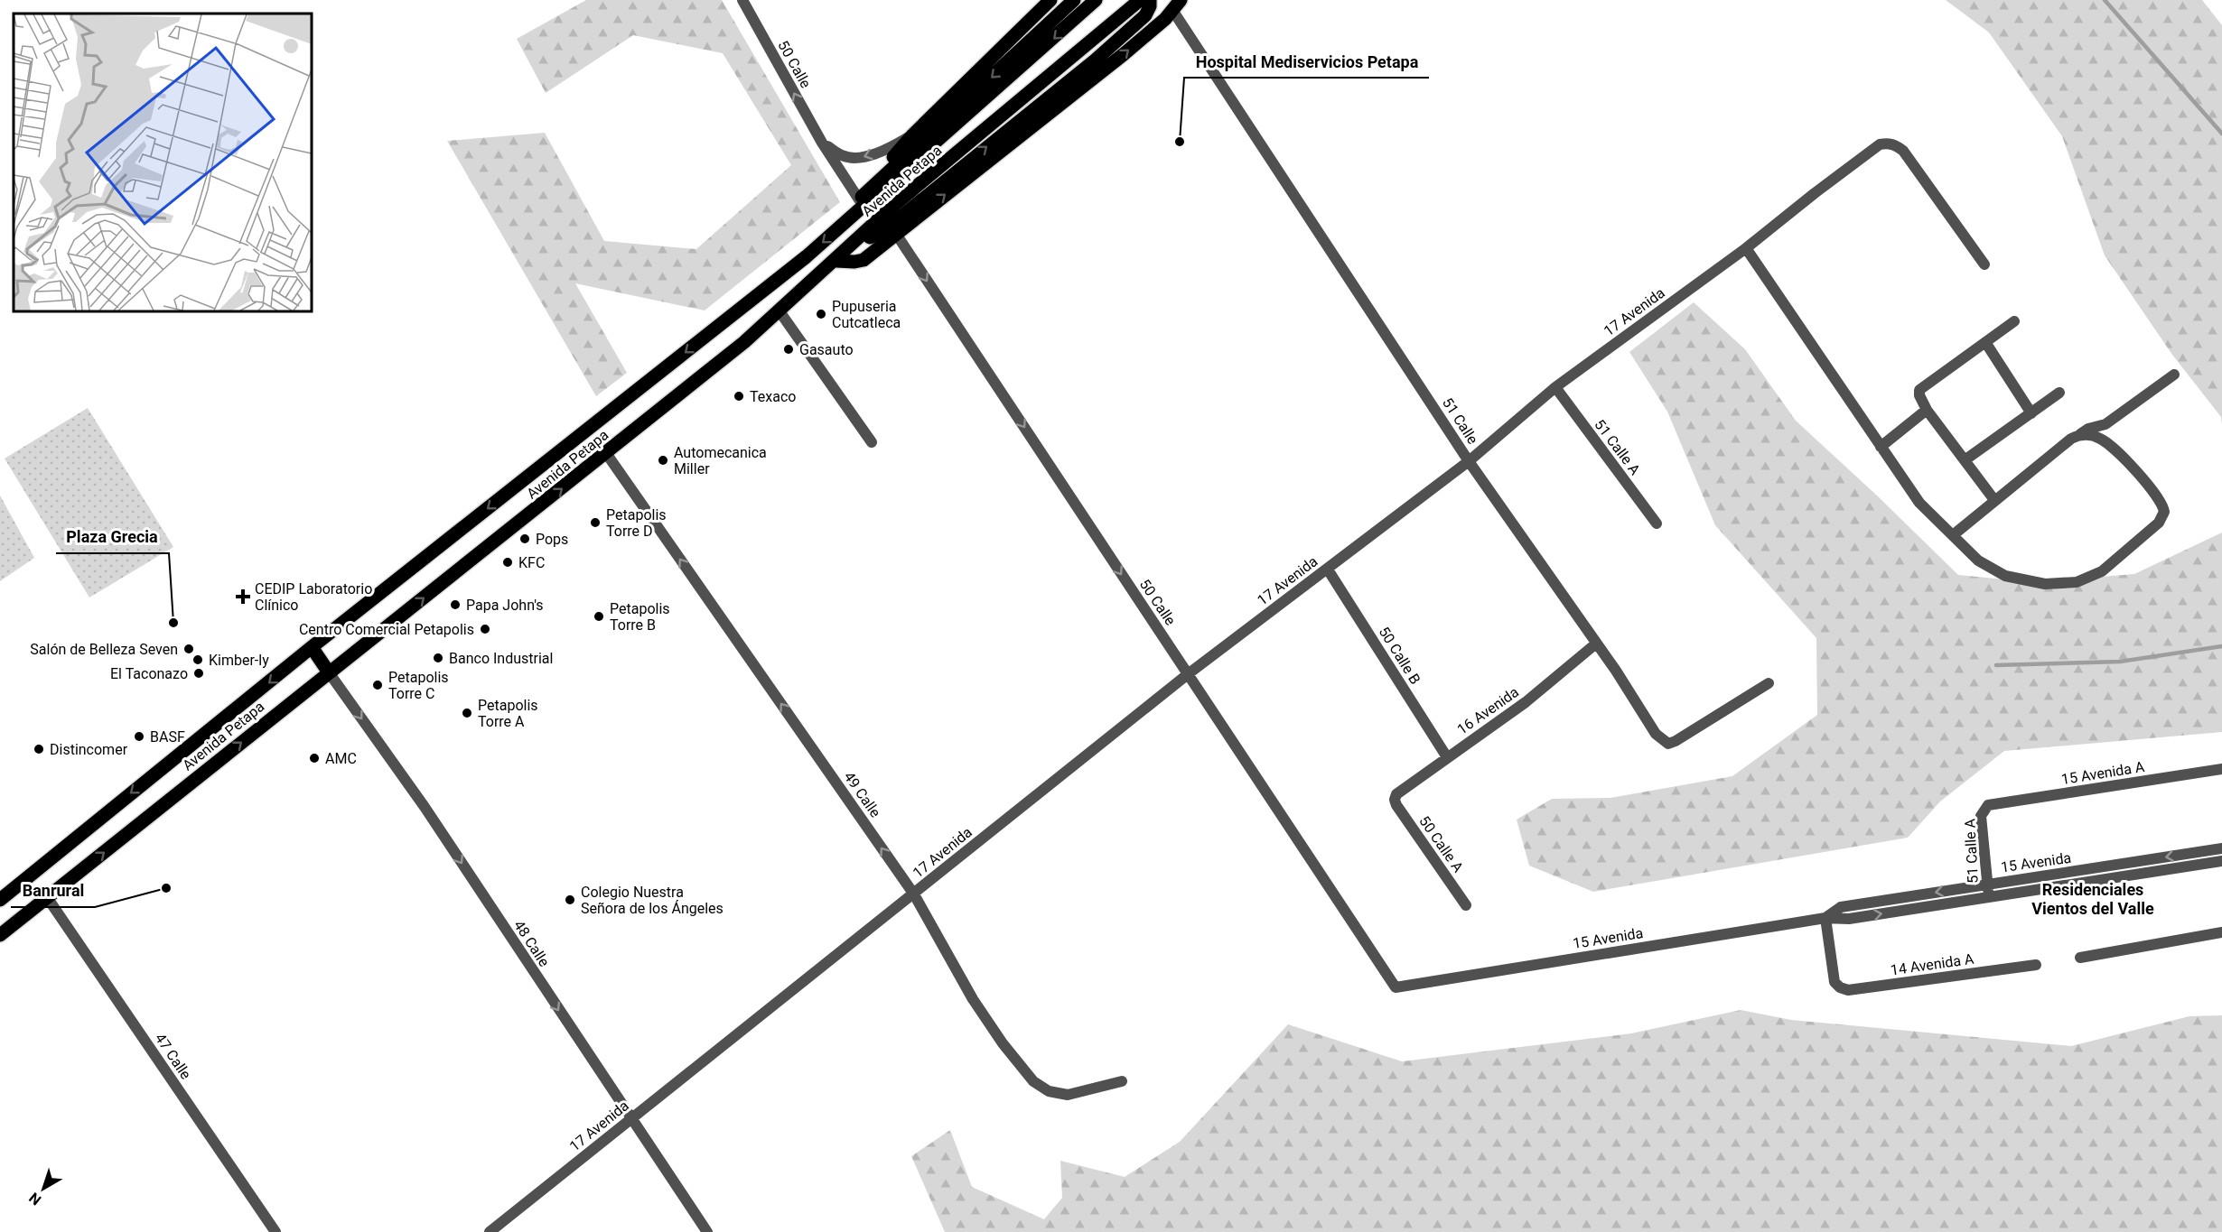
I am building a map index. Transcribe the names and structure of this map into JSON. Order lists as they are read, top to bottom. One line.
{"streets":{"main road":["Avenida Petapa"],"street":["50 Calle","17 Avenida","51 Calle","51 Calle A","50 Calle B","16 Avenida","15 Avenida A","49 Calle","50 Calle A","15 Avenida","48 Calle","14 Avenida A","47 Calle"]},"crossings":[["50 Calle","17 Avenida"],["50 Calle","15 Avenida"],["Avenida Petapa","49 Calle"],["Avenida Petapa","48 Calle"],["Avenida Petapa","47 Calle"],["17 Avenida","51 Calle"],["17 Avenida","51 Calle A"],["17 Avenida","50 Calle B"],["17 Avenida","49 Calle"],["17 Avenida","48 Calle"],["51 Calle","16 Avenida"],["51 Calle A","15 Avenida A"],["51 Calle A","15 Avenida"],["50 Calle B","16 Avenida"],["16 Avenida","50 Calle A"],["15 Avenida","14 Avenida A"]],"one_way":["49 Calle","48 Calle"],"districts":["Residenciales Vientos del Valle"],"places":{"other":["Hospital Mediservicios Petapa","Pupuseria Cutcatleca","Gasauto","Texaco","Automecanica Miller","Petapolis Torre D","Pops","KFC","Papa John's","Petapolis Torre B","Plaza Grecia","Centro Comercial Petapolis","Salón de Belleza Seven","Banco Industrial","Kimber-ly","El Taconazo","Petapolis Torre C","Petapolis Torre A","BASF","Distincomer","AMC","Banrural","Colegio Nuestra Señora de los Ángeles"],"health":["CEDIP Laboratorio Clínico"]},"north":"bottom left"}
